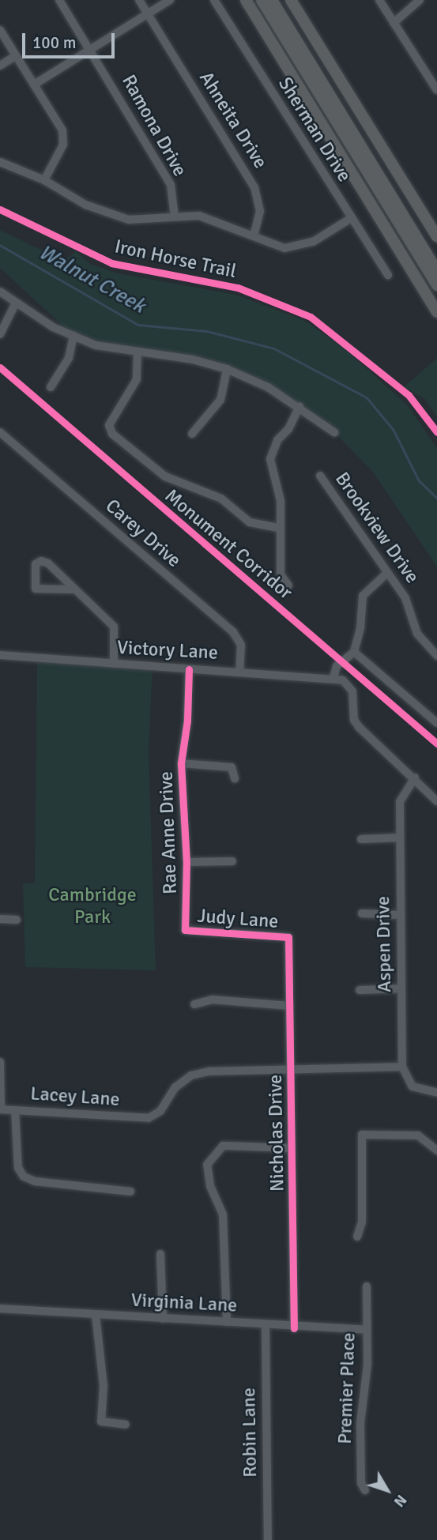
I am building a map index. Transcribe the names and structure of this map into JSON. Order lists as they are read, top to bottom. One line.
{"streets":{"street":["Ahneita Drive","Ramona Drive","Sherman Drive","Brookview Drive","Carey Drive","Victory Lane","Rae Anne Drive","Judy Lane","Aspen Drive","Lacey Lane","Nicholas Drive","Virginia Lane","Premier Place","Robin Lane"],"cycle path":["Iron Horse Trail","Monument Corridor"]},"crossings":[["Carey Drive","Victory Lane"],["Victory Lane","Rae Anne Drive"],["Rae Anne Drive","Judy Lane"],["Judy Lane","Nicholas Drive"],["Lacey Lane","Nicholas Drive"],["Nicholas Drive","Virginia Lane"],["Virginia Lane","Premier Place"],["Virginia Lane","Robin Lane"]],"water":["Walnut Creek"],"parks":["Cambridge Park"],"scale_bar":"100 m","north":"bottom right"}
